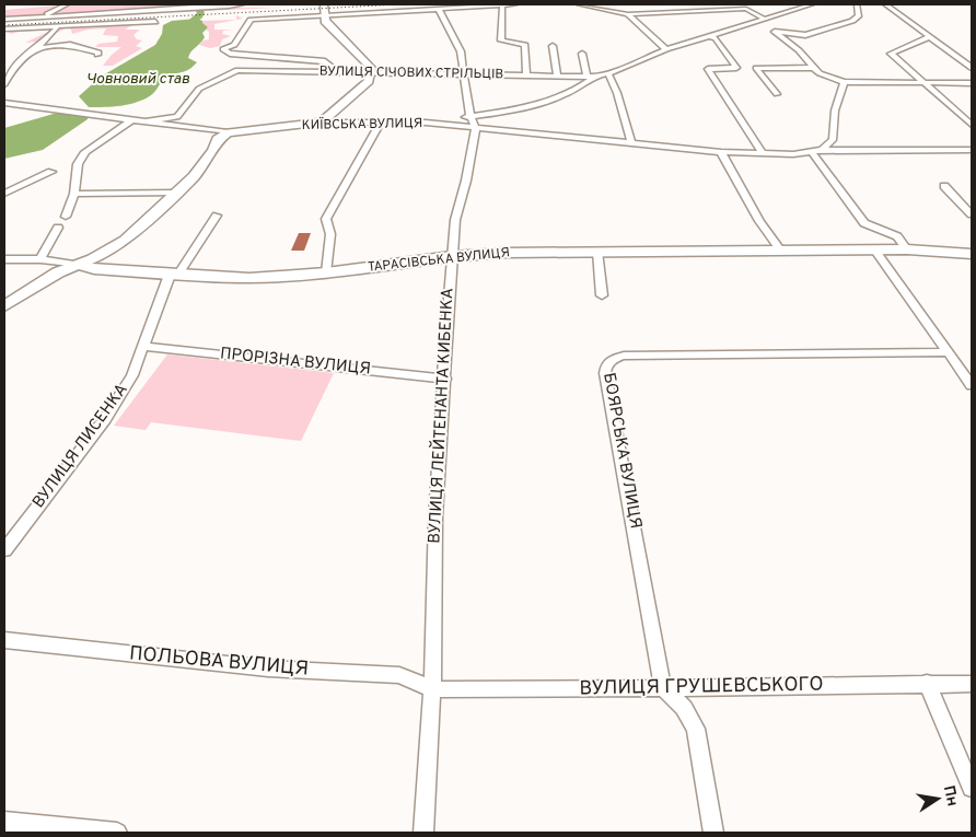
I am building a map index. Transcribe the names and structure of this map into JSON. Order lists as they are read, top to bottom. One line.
{"streets":{"street":["ВУЛИЦЯ СІЧОВИХ СТРІЛЬЦІВ","КИЇВСЬКА ВУЛИЦЯ","ТАРАСІВСЬКА ВУЛИЦЯ","ПРОРІЗНА ВУЛИЦЯ","ВУЛИЦЯ ЛЕЙТЕНАНТА КИБЕНКА","ВУЛИЦЯ ЛИСЕНКА","БОЯРСЬКА ВУЛИЦЯ","ПОЛЬОВА ВУЛИЦЯ","ВУЛИЦЯ ГРУШЕВСЬКОГО"]},"crossings":[["ВУЛИЦЯ СІЧОВИХ СТРІЛЬЦІВ","ВУЛИЦЯ ЛЕЙТЕНАНТА КИБЕНКА"],["КИЇВСЬКА ВУЛИЦЯ","ВУЛИЦЯ ЛЕЙТЕНАНТА КИБЕНКА"],["ТАРАСІВСЬКА ВУЛИЦЯ","ВУЛИЦЯ ЛЕЙТЕНАНТА КИБЕНКА"],["ТАРАСІВСЬКА ВУЛИЦЯ","ВУЛИЦЯ ЛИСЕНКА"],["ПРОРІЗНА ВУЛИЦЯ","ВУЛИЦЯ ЛЕЙТЕНАНТА КИБЕНКА"],["ПРОРІЗНА ВУЛИЦЯ","ВУЛИЦЯ ЛИСЕНКА"],["ВУЛИЦЯ ЛЕЙТЕНАНТА КИБЕНКА","ПОЛЬОВА ВУЛИЦЯ"],["ВУЛИЦЯ ЛЕЙТЕНАНТА КИБЕНКА","ВУЛИЦЯ ГРУШЕВСЬКОГО"],["БОЯРСЬКА ВУЛИЦЯ","ВУЛИЦЯ ГРУШЕВСЬКОГО"],["ПОЛЬОВА ВУЛИЦЯ","ВУЛИЦЯ ГРУШЕВСЬКОГО"]],"water":["Човновий став"],"north":"right"}
